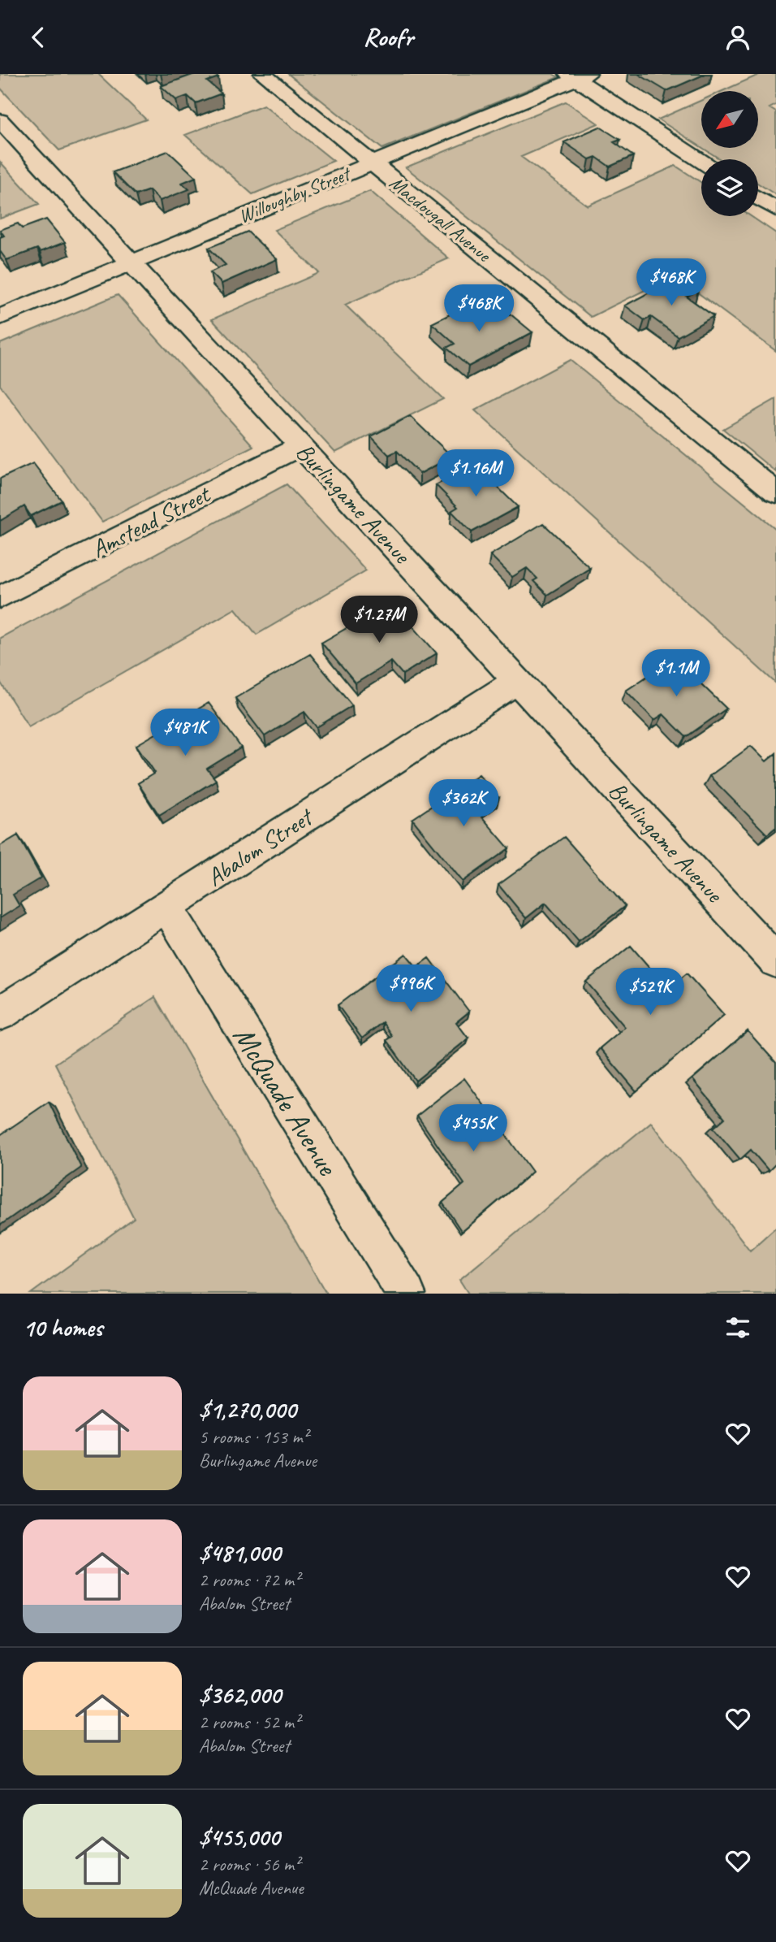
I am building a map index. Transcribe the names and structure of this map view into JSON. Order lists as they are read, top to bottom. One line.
{"streets":{"street":["Willoughby Street","Macdougall Avenue","Burlingame Avenue","Amstead Street","Abalom Street","McQuade Avenue"]},"crossings":[["Willoughby Street","Macdougall Avenue"],["Willoughby Street","Burlingame Avenue"],["Burlingame Avenue","Amstead Street"],["Burlingame Avenue","Abalom Street"],["Abalom Street","McQuade Avenue"]],"north":"bottom left","page":{"header":"Roofr","price":["$468K","$468K","$1.16M","$1.27M","$1.1M","$481K","$362K","$996K","$529K","$455K"],"heading":"10 homes","list":[{"name":"$1,270,000","note":"5 rooms · 153 m² · Burlingame Avenue"},{"name":"$481,000","note":"2 rooms · 72 m² · Abalom Street"},{"name":"$362,000","note":"2 rooms · 52 m² · Abalom Street"},{"name":"$455,000","note":"2 rooms · 56 m² · McQuade Avenue"}]}}
